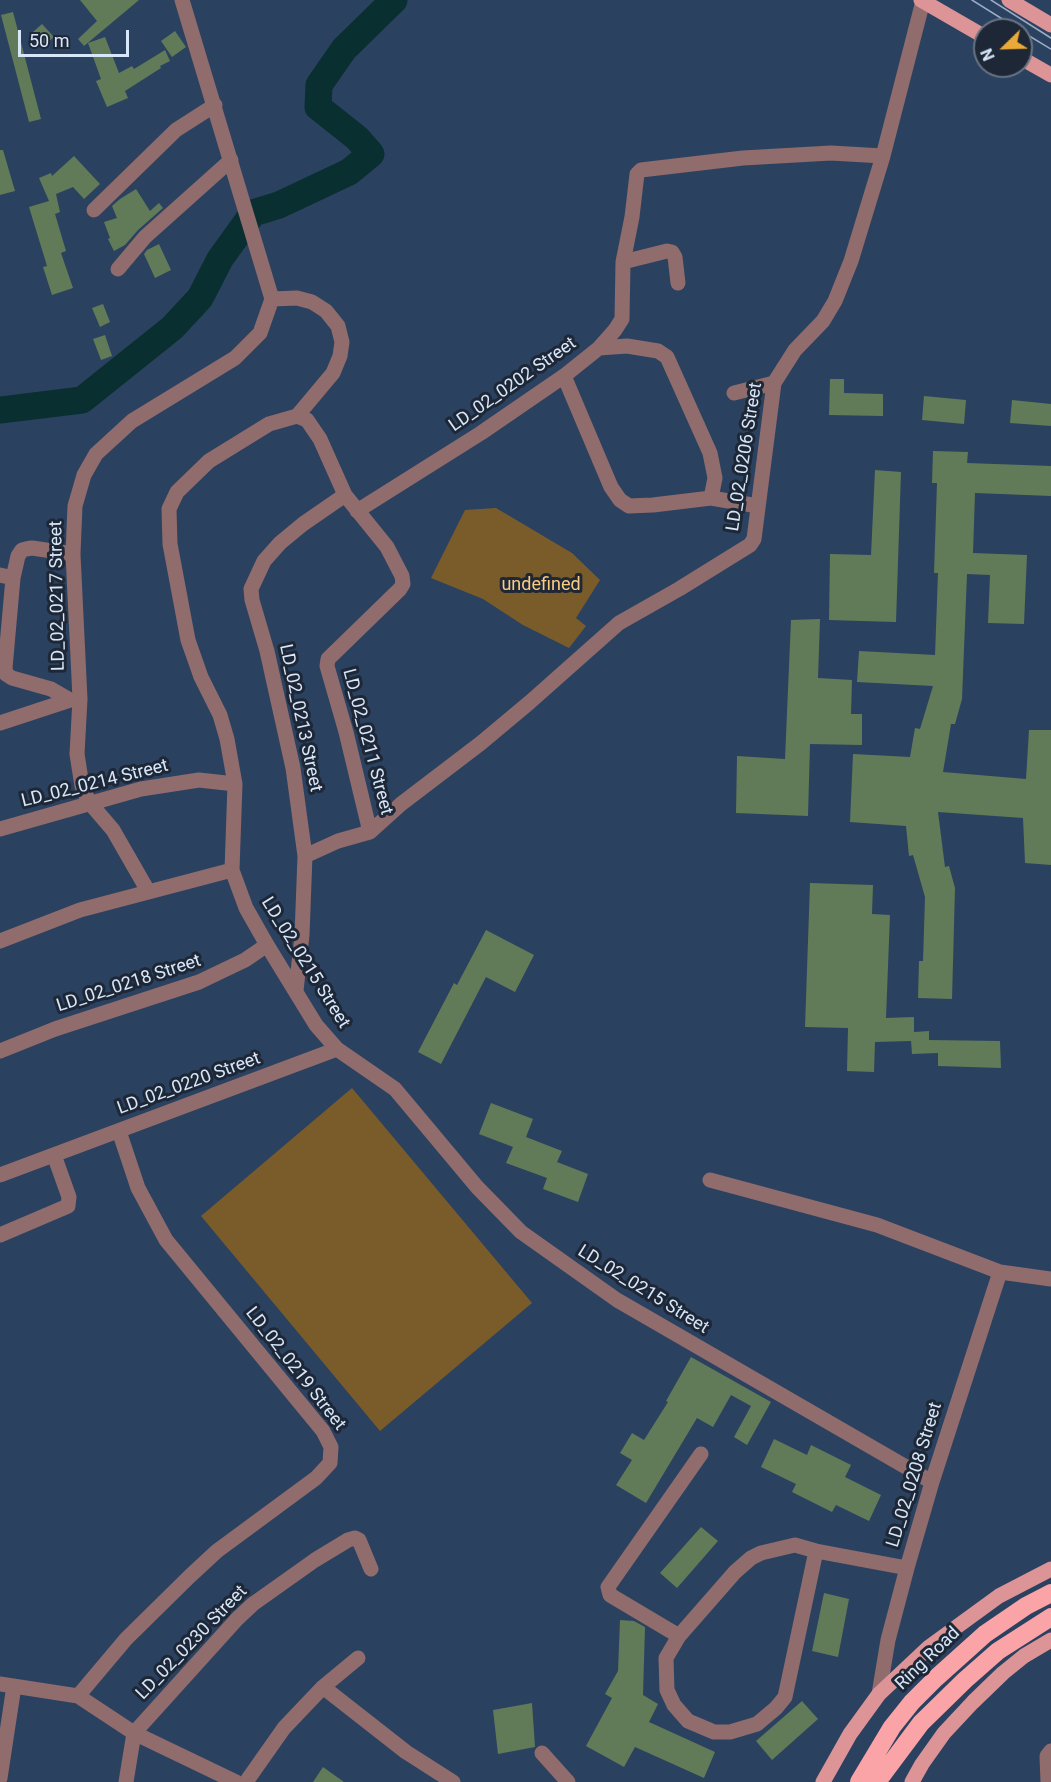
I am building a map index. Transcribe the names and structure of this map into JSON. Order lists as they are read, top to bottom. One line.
{"streets":{"highway":["Ring Road"],"street":["LD_02_0202 Street","LD_02_0206 Street","LD_02_0217 Street","LD_02_0213 Street","LD_02_0211 Street","LD_02_0214 Street","LD_02_0215 Street","LD_02_0218 Street","LD_02_0220 Street","LD_02_0219 Street","LD_02_0208 Street","LD_02_0230 Street"]},"crossings":[["LD_02_0202 Street","LD_02_0206 Street"],["LD_02_0202 Street","LD_02_0211 Street"],["LD_02_0206 Street","LD_02_0211 Street"],["LD_02_0217 Street","LD_02_0214 Street"],["LD_02_0213 Street","LD_02_0215 Street"],["LD_02_0214 Street","LD_02_0215 Street"],["LD_02_0215 Street","LD_02_0218 Street"],["LD_02_0215 Street","LD_02_0220 Street"],["LD_02_0215 Street","LD_02_0208 Street"],["LD_02_0220 Street","LD_02_0219 Street"]],"parks":["undefined"],"scale_bar":"50 m","north":"bottom left"}
